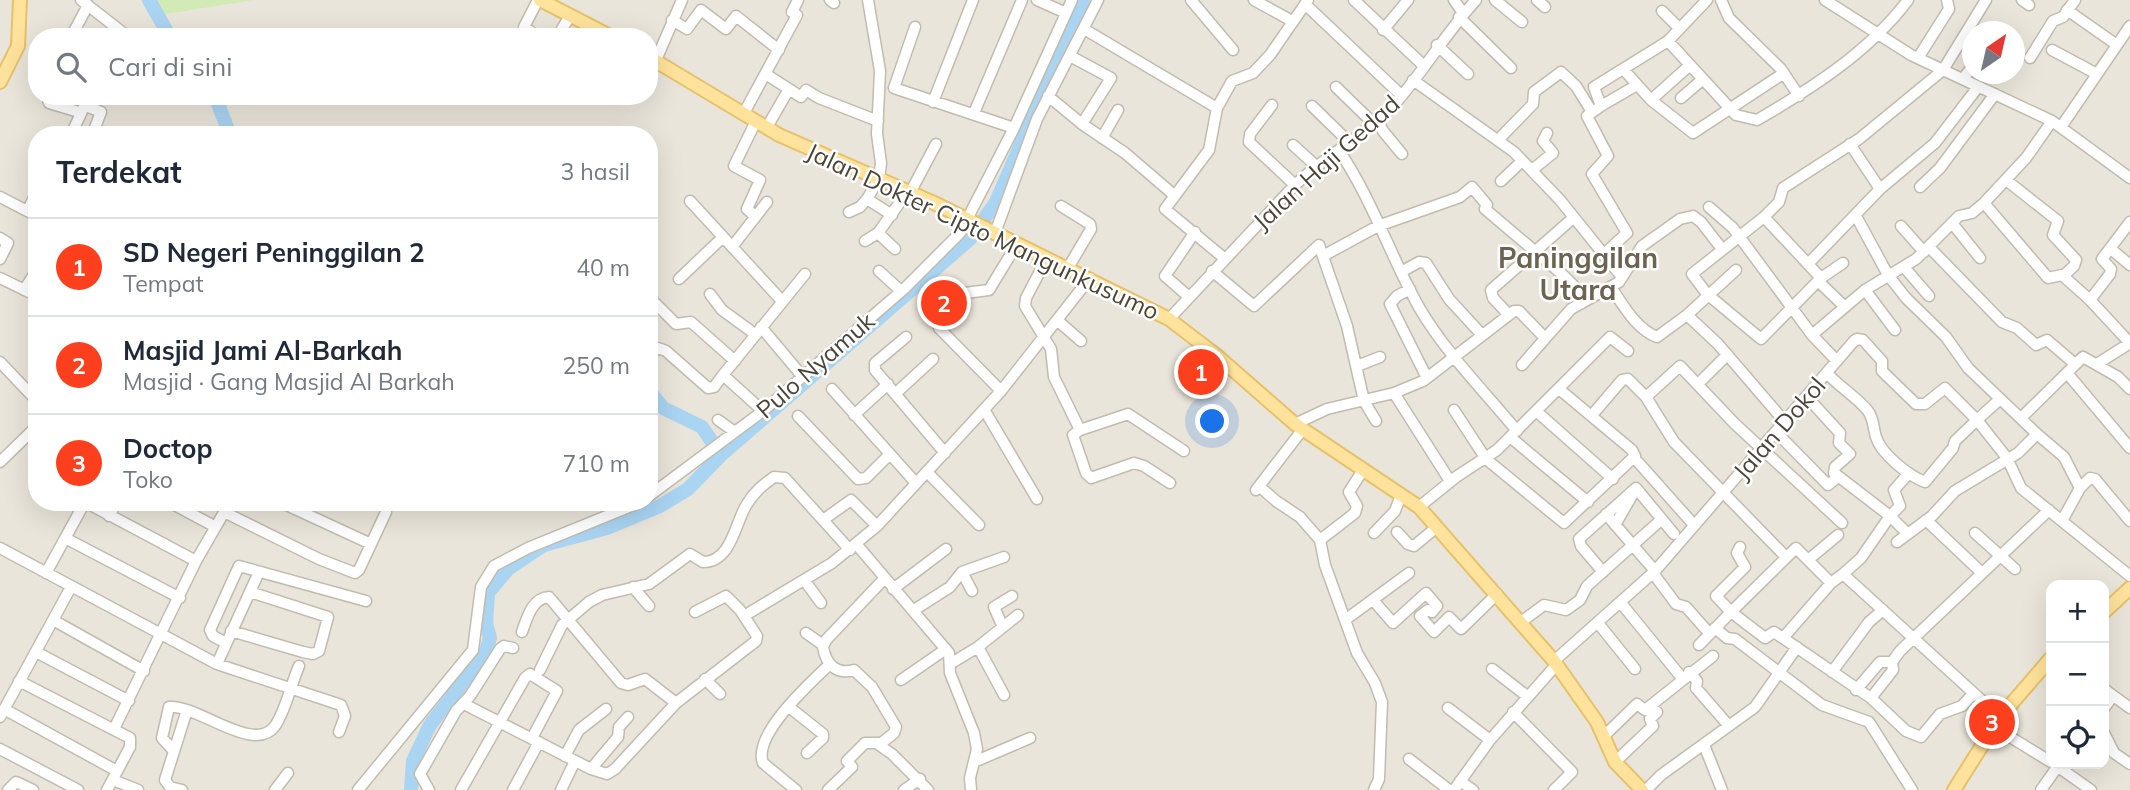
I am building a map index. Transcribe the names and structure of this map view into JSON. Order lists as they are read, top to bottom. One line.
{"streets":{"main road":["Jalan Dokter Cipto Mangunkusumo"],"street":["Jalan Haji Gedad","Pulo Nyamuk","Jalan Dokol"]},"crossings":[["Jalan Haji Gedad","Jalan Dokter Cipto Mangunkusumo"],["Jalan Dokter Cipto Mangunkusumo","Pulo Nyamuk"],["Jalan Dokter Cipto Mangunkusumo","Jalan Dokol"]],"districts":["Paninggilan Utara"],"north":"top right","page":{"search":"Cari di sini","heading":["Terdekat","3 hasil"],"list":[{"mark":"1","name":"SD Negeri Peninggilan 2","note":"Tempat","value":"40 m"},{"mark":"2","name":"Masjid Jami Al-Barkah","note":"Masjid · Gang Masjid Al Barkah","value":"250 m"},{"mark":"3","name":"Doctop","note":"Toko","value":"710 m"}],"pins":["2","1","3"],"map_buttons":["+","−"]}}
